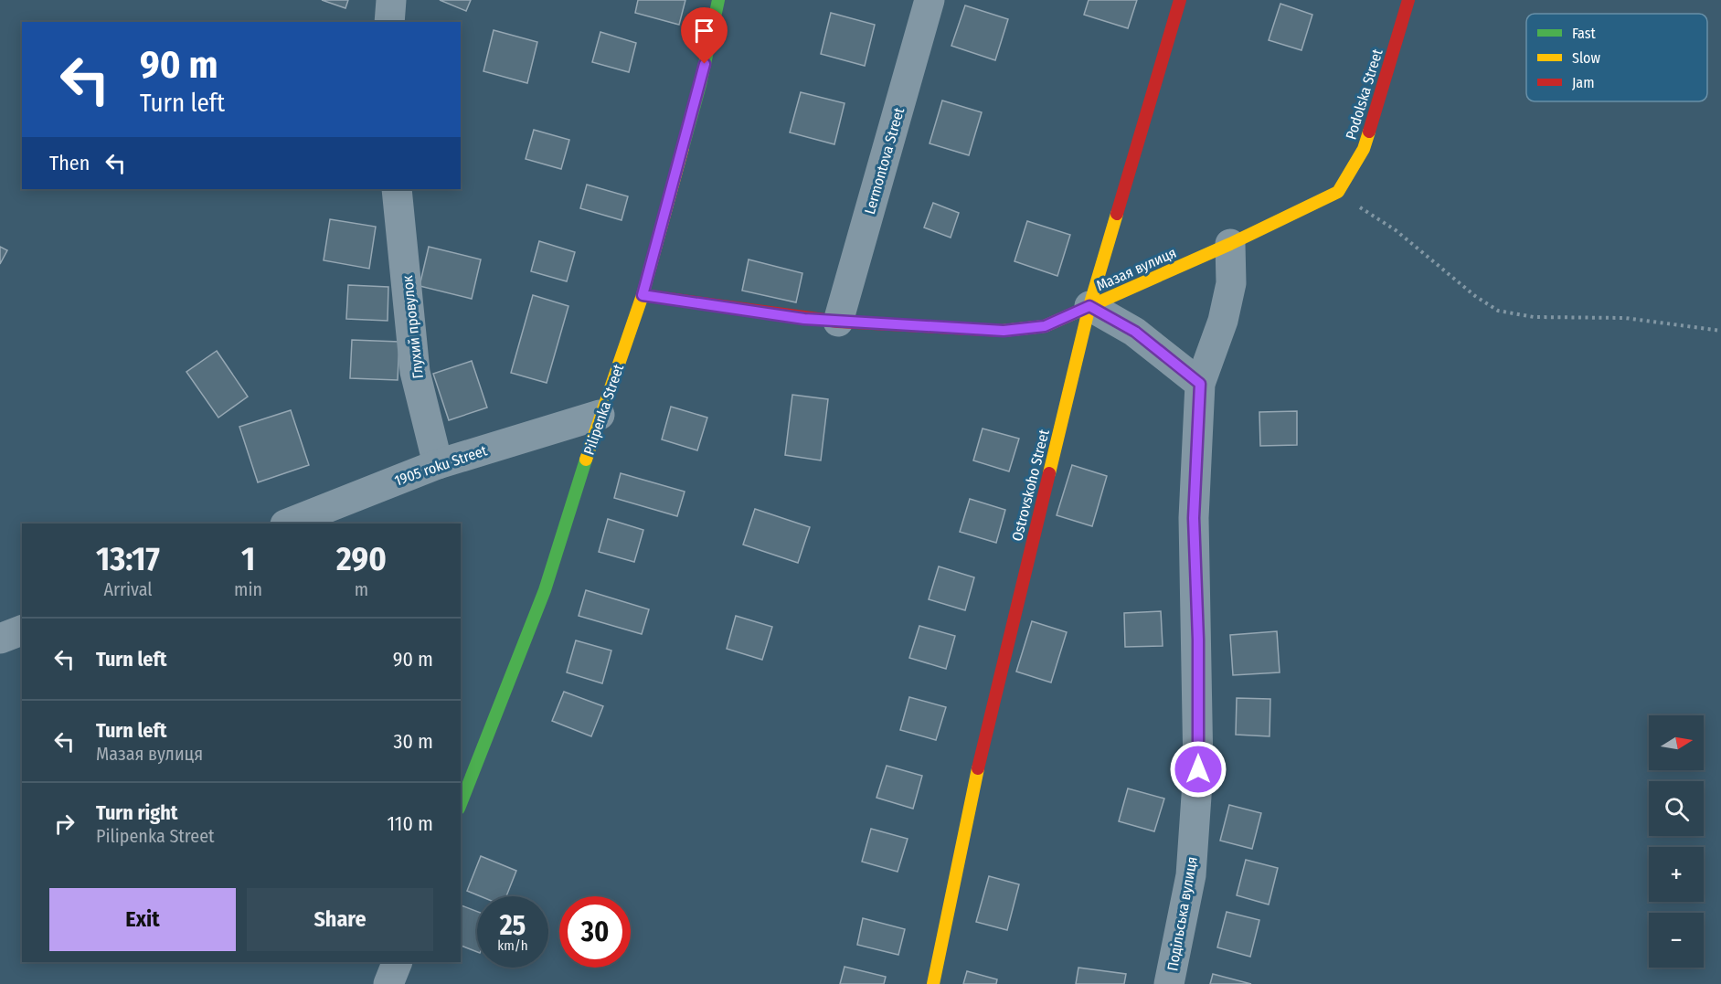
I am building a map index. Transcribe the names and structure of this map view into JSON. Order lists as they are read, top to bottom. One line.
{"streets":{"street":["Podolska Street","Lermontova Street","Мазая вулиця","Глухий провулок","Pilipenka Street","1905 roku Street","Ostrovskoho Street","Подільська вулиця"]},"crossings":[["Podolska Street","Мазая вулиця"],["Lermontova Street","Мазая вулиця"],["Мазая вулиця","Pilipenka Street"],["Мазая вулиця","Ostrovskoho Street"],["Мазая вулиця","Подільська вулиця"],["Глухий провулок","1905 roku Street"],["Pilipenka Street","1905 roku Street"]],"legend":["Fast","Slow","Jam"],"north":"right","page":{"turn":["90 m","Turn left"],"then":"Then","eta":["13:17","Arrival","1","min","290","m"],"list":[{"name":"Turn left","value":"90 m"},{"name":"Turn left","note":"Мазая вулиця","value":"30 m"},{"name":"Turn right","note":"Pilipenka Street","value":"110 m"}],"map_buttons":["+","−"],"buttons":["Exit","Share"],"speed":"25 km/h","limit":"30"}}
